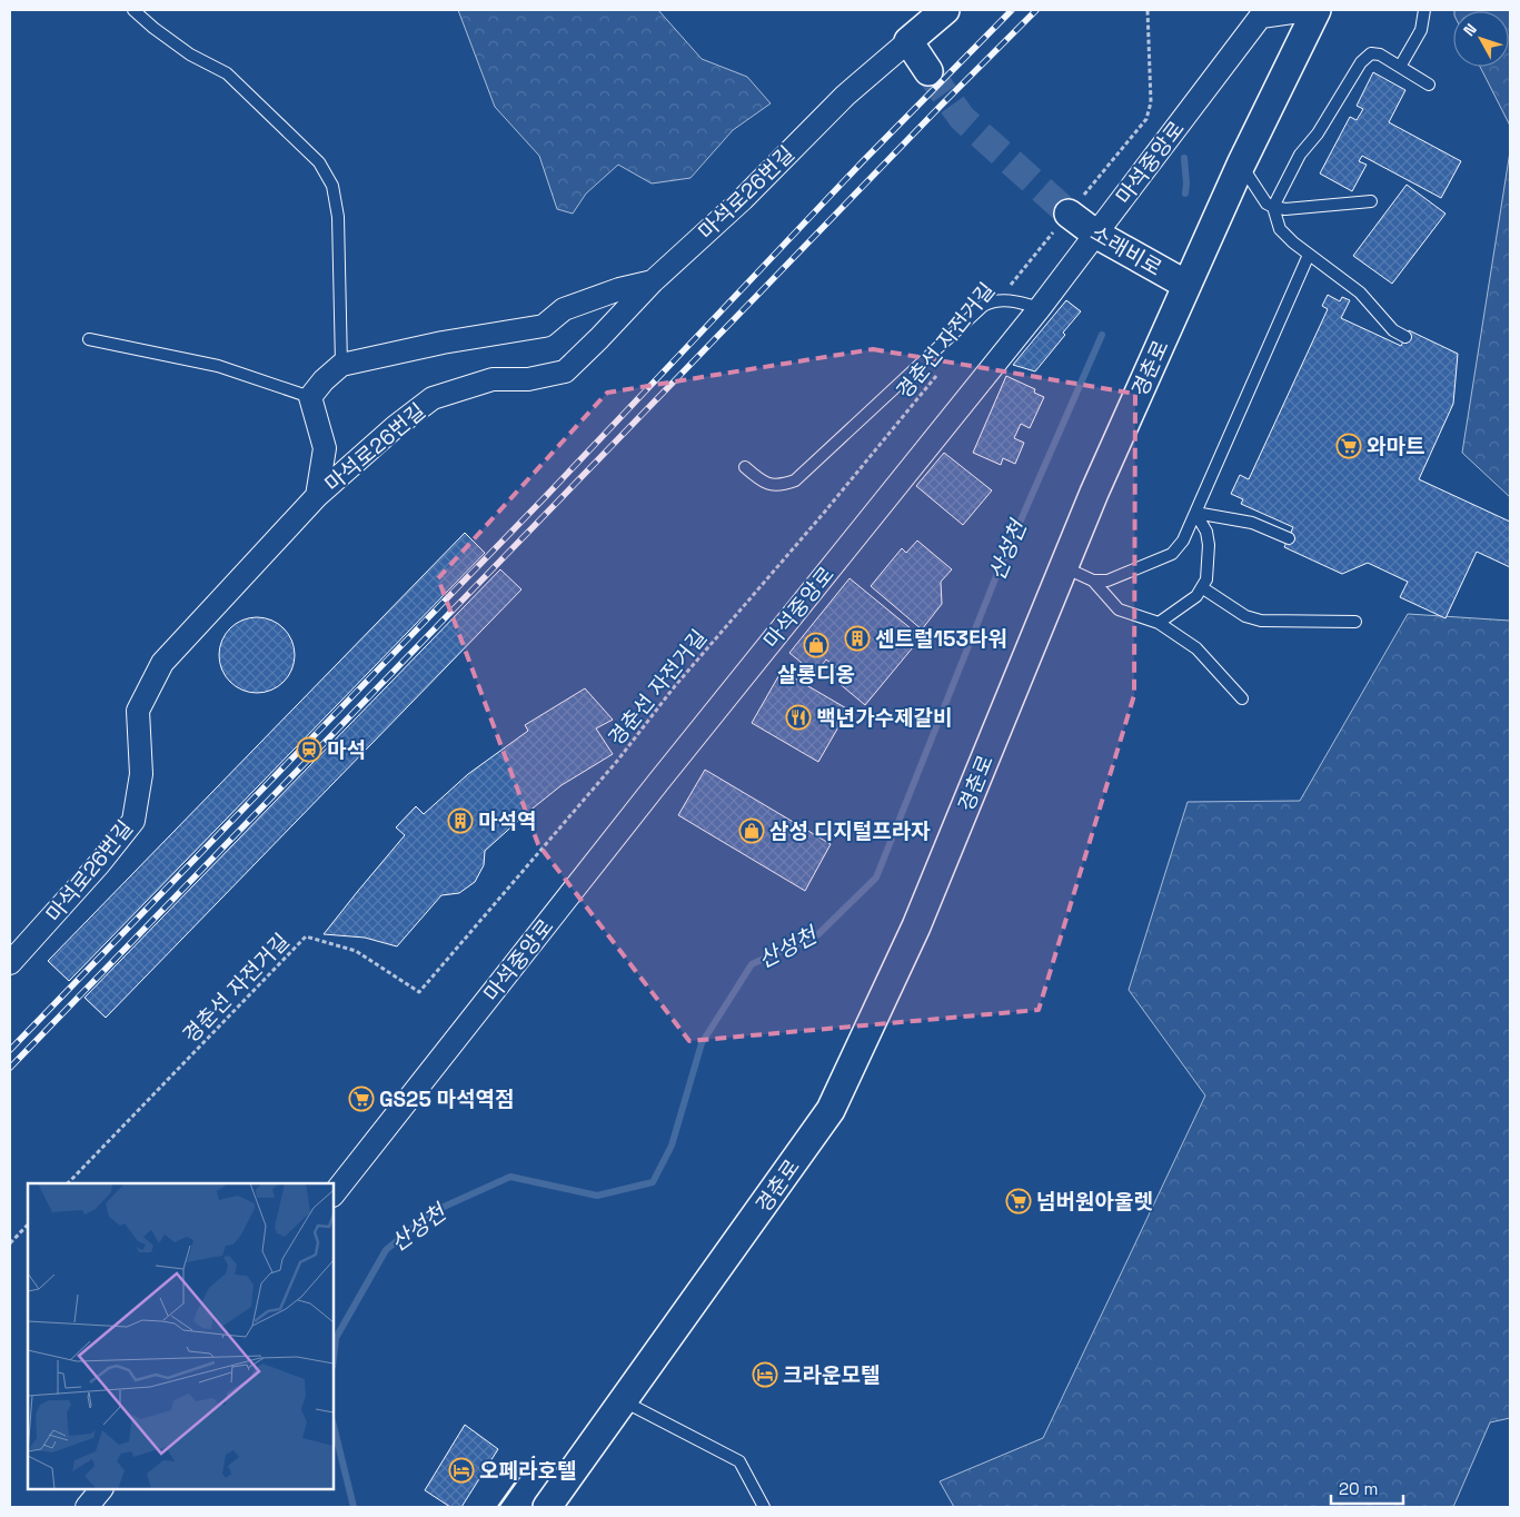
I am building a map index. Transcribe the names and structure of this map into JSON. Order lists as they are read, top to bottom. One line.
{"streets":{"street":["마석중앙로","마석로26번길","소래비로","경춘로"],"path":["경춘선 자전거길"]},"crossings":[["마석중앙로","소래비로"],["소래비로","경춘선 자전거길"],["소래비로","경춘로"]],"water":["산성천"],"places":{"supermarket":["와마트","GS25 마석역점","넘버원아울렛"],"building":["센트럴153타워","마석역"],"shop":["살롱디옹","삼성 디지털프라자"],"restaurant":["백년가수제갈비"],"station":["마석"],"hotel":["크라운모텔","오페라호텔"]},"scale_bar":"20 m","north":"top left"}
